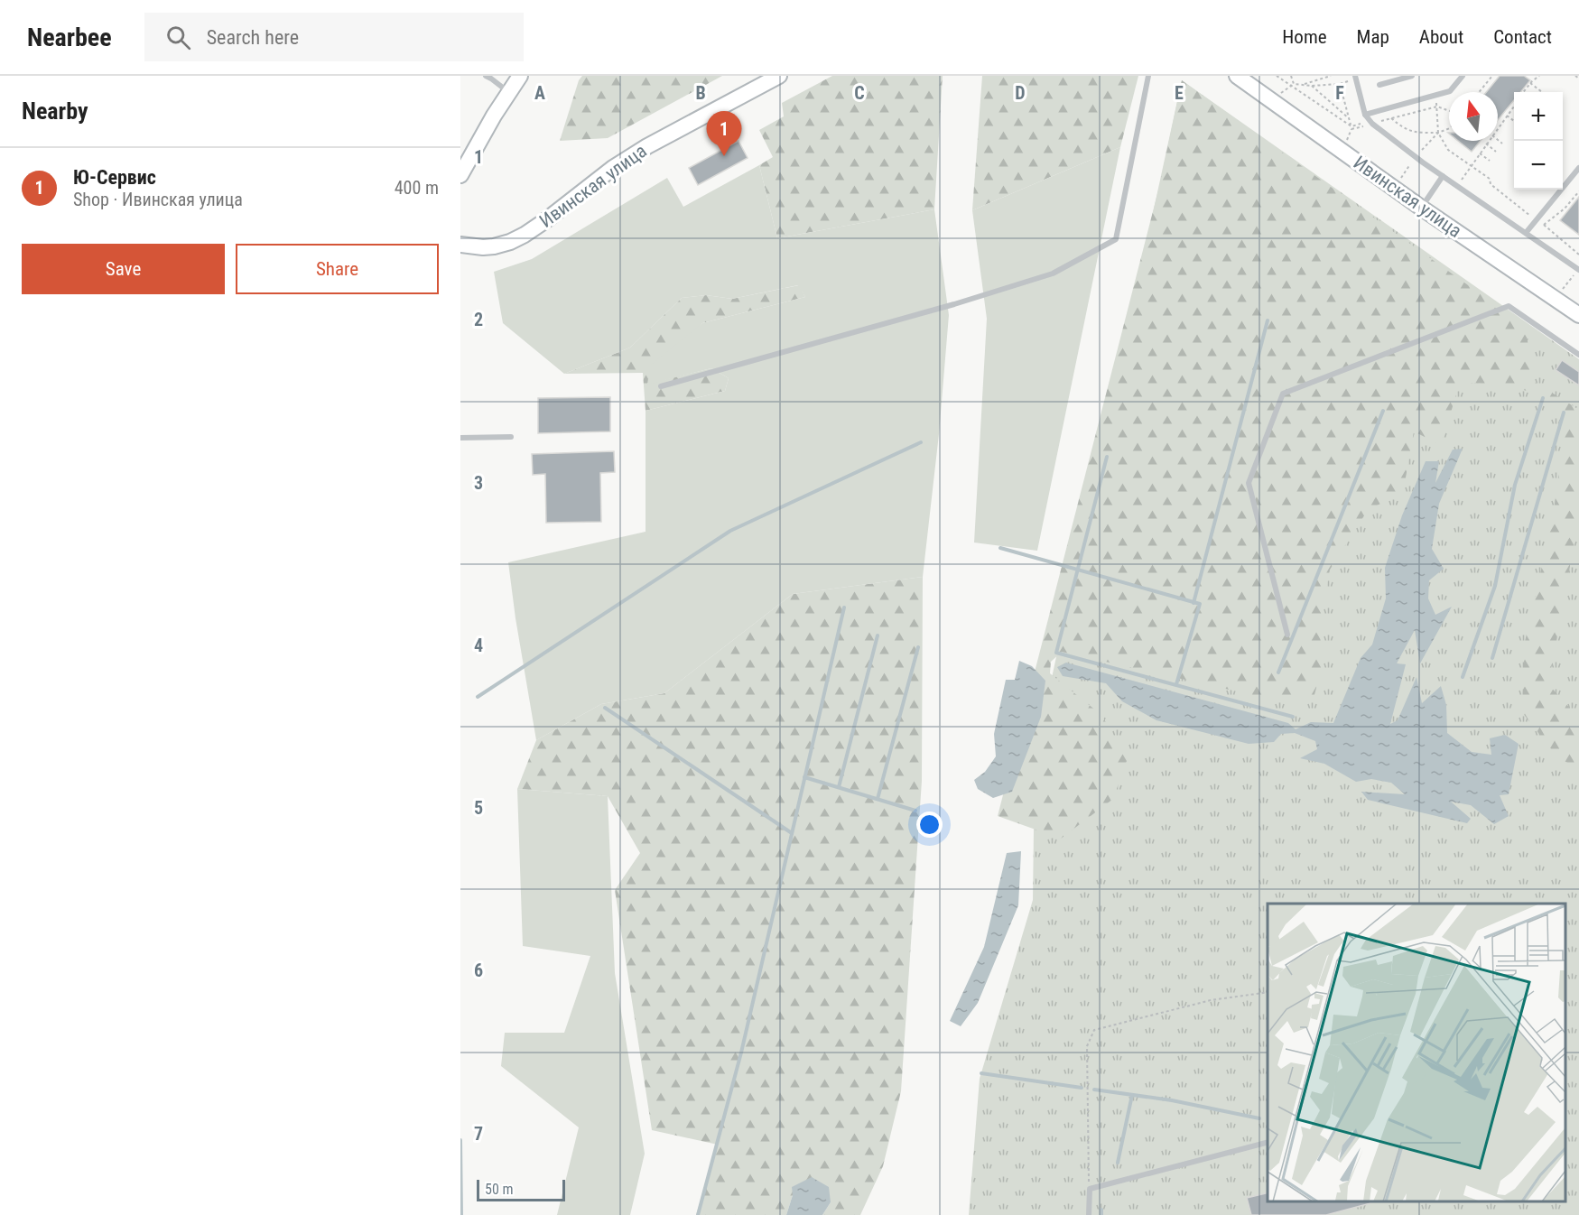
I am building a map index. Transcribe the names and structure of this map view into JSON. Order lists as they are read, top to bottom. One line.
{"streets":{"street":["Ивинская улица"]},"scale_bar":"50 m","north":"top","page":{"header":"Nearbee","search":"Search here","nav":["Home","Map","About","Contact"],"heading":"Nearby","map_buttons":["+","−"],"pins":"1","list":[{"mark":"1","name":"Ю-Сервис","note":"Shop · Ивинская улица","value":"400 m"}],"buttons":["Save","Share"],"scale":"50 m"},"grid":{"columns":["A","B","C","D","E","F"],"rows":["1","2","3","4","5","6","7"]}}
